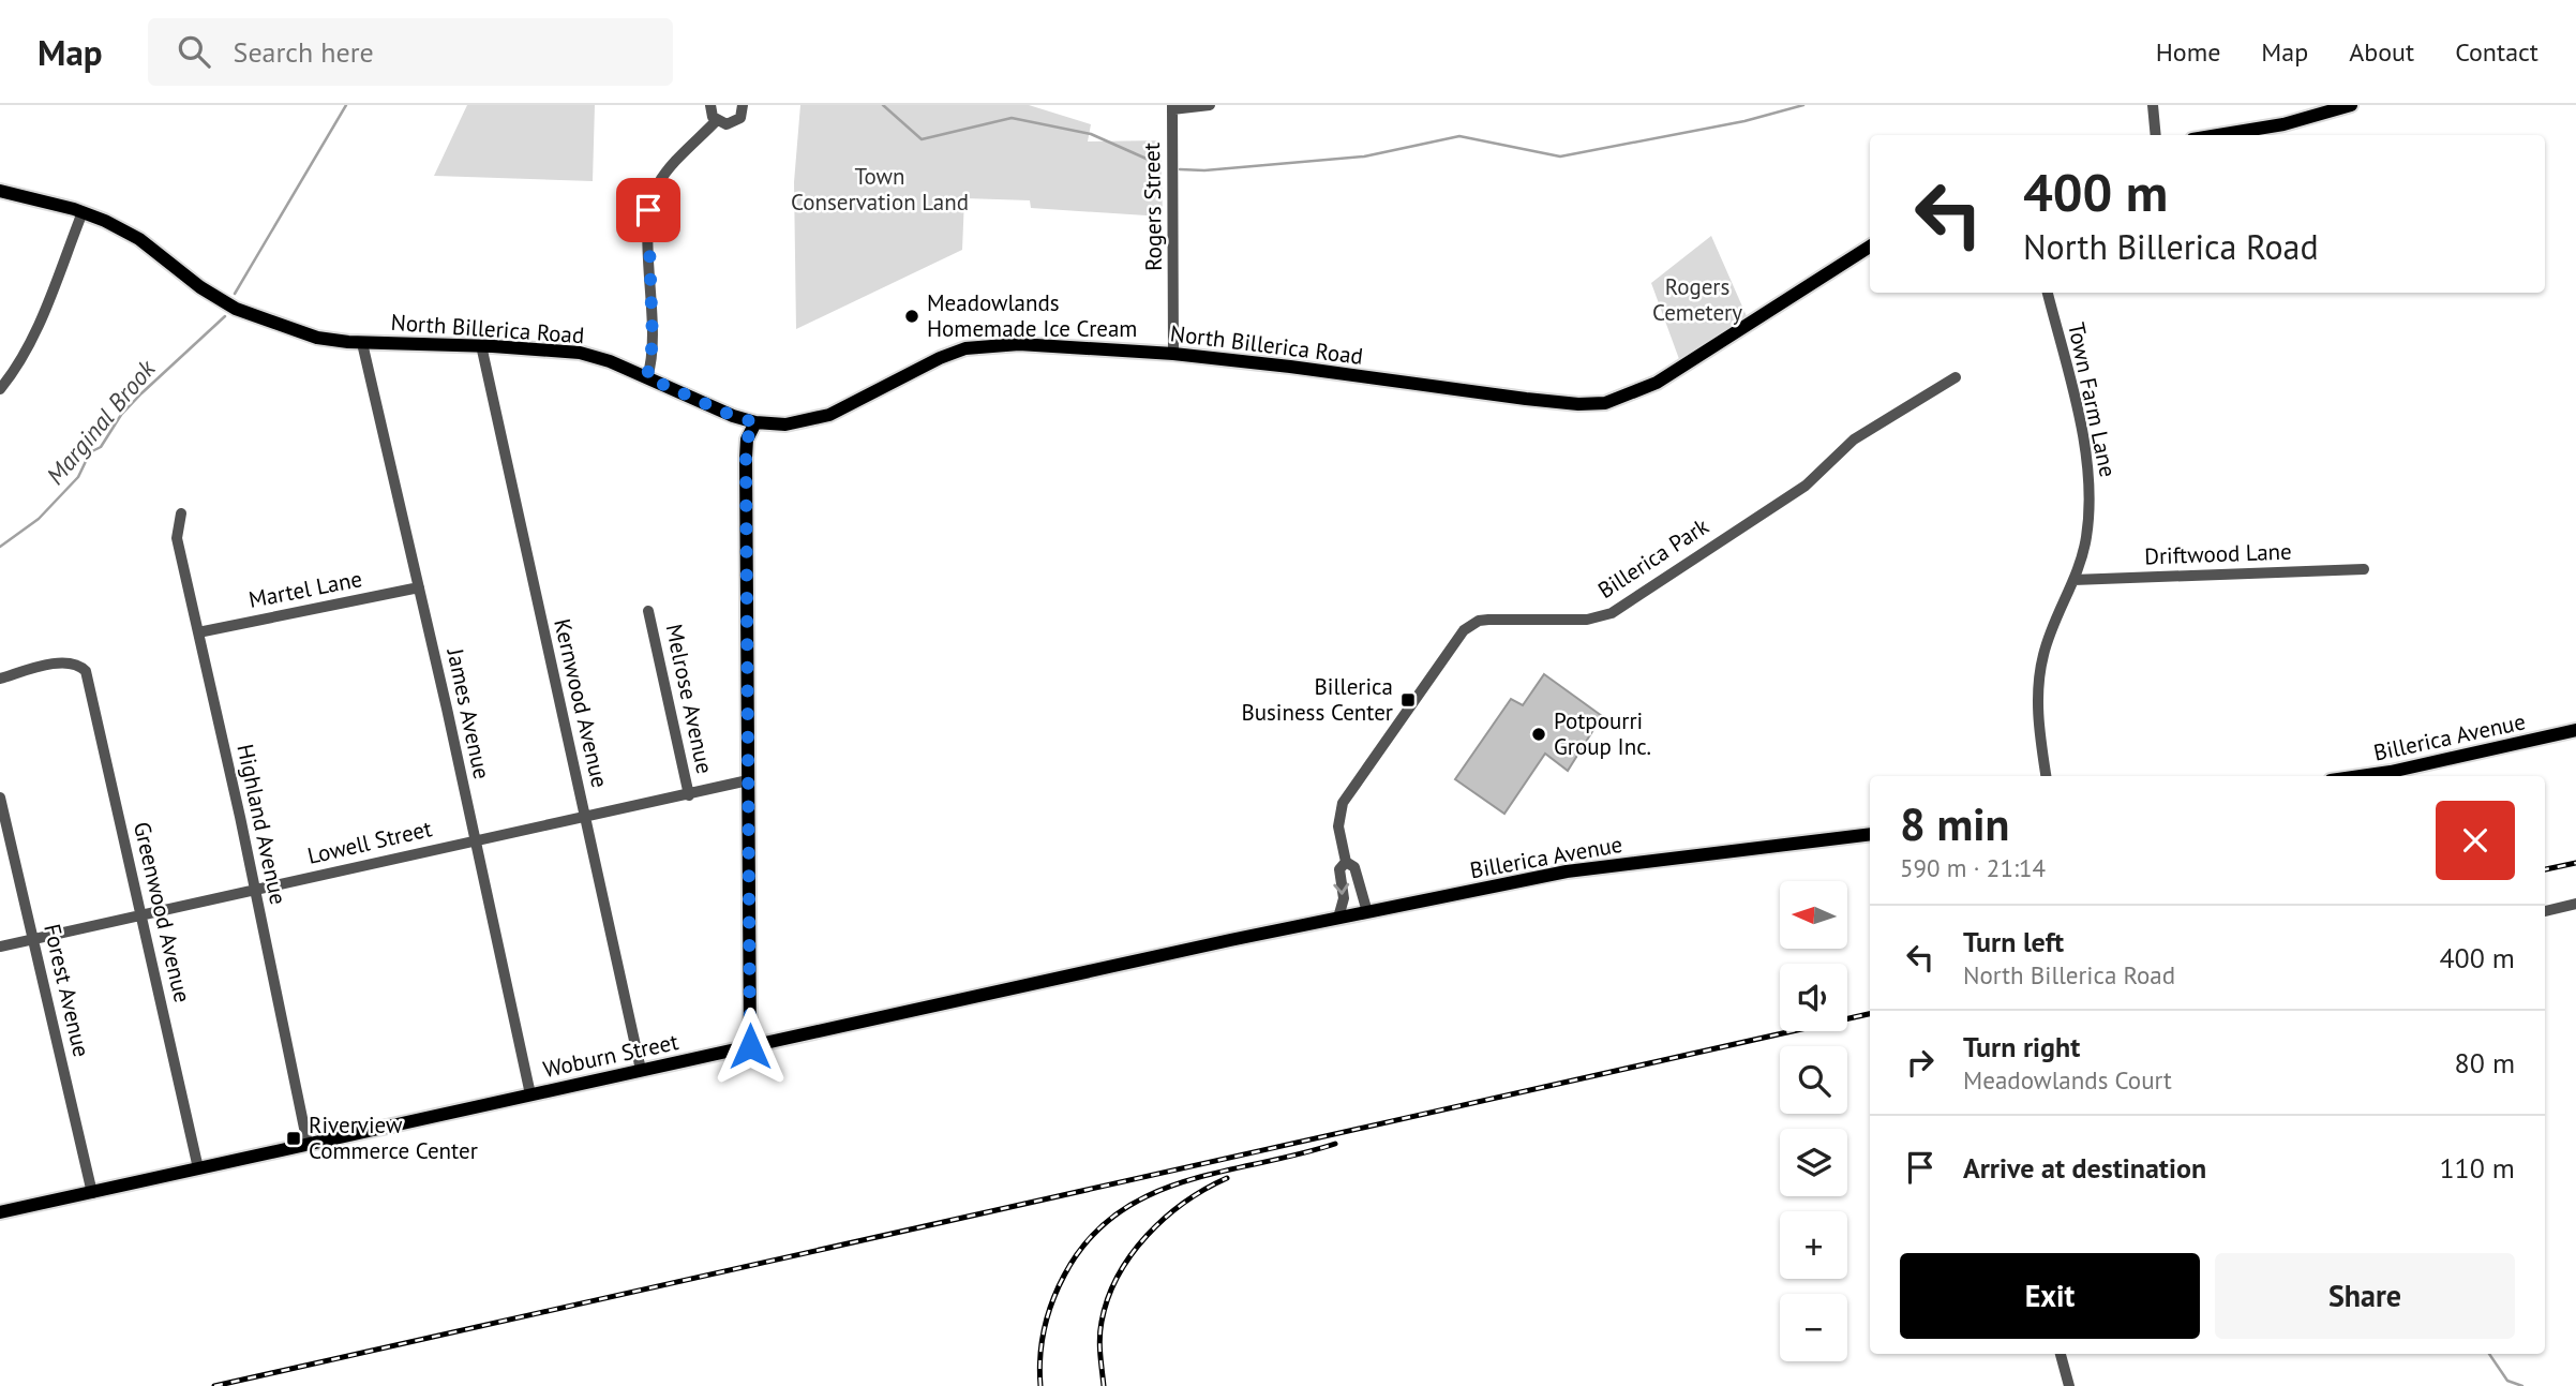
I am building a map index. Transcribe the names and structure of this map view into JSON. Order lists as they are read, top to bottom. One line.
{"streets":{"main road":["North Billerica Road","Billerica Avenue","Woburn Street"],"street":["Rogers Street","Town Farm Lane","Driftwood Lane","Billerica Park","Martel Lane","Melrose Avenue","Kernwood Avenue","James Avenue","Highland Avenue","Lowell Street","Greenwood Avenue","Forest Avenue"]},"crossings":[["Rogers Street","North Billerica Road"],["North Billerica Road","Kernwood Avenue"],["North Billerica Road","James Avenue"],["Town Farm Lane","Driftwood Lane"],["Billerica Park","Billerica Avenue"],["Martel Lane","James Avenue"],["Martel Lane","Highland Avenue"],["Melrose Avenue","Lowell Street"],["Kernwood Avenue","Lowell Street"],["Kernwood Avenue","Woburn Street"],["James Avenue","Lowell Street"],["James Avenue","Woburn Street"],["Billerica Avenue","Woburn Street"],["Highland Avenue","Lowell Street"],["Highland Avenue","Woburn Street"],["Lowell Street","Greenwood Avenue"],["Lowell Street","Forest Avenue"],["Greenwood Avenue","Woburn Street"],["Forest Avenue","Woburn Street"]],"water":["Marginal Brook"],"parks":["Town Conservation Land","Rogers Cemetery"],"places":{"other":["Meadowlands Homemade Ice Cream","Potpourri Group Inc."],"transit":["Billerica Business Center","Riverview Commerce Center"]},"north":"left","page":{"header":"Map","search":"Search here","nav":["Home","Map","About","Contact"],"turn":["400 m","North Billerica Road"],"heading":["8 min","590 m · 21:14"],"map_buttons":["+","−"],"list":[{"name":"Turn left","note":"North Billerica Road","value":"400 m"},{"name":"Turn right","note":"Meadowlands Court","value":"80 m"},{"name":"Arrive at destination","value":"110 m"}],"buttons":["Exit","Share"]}}
